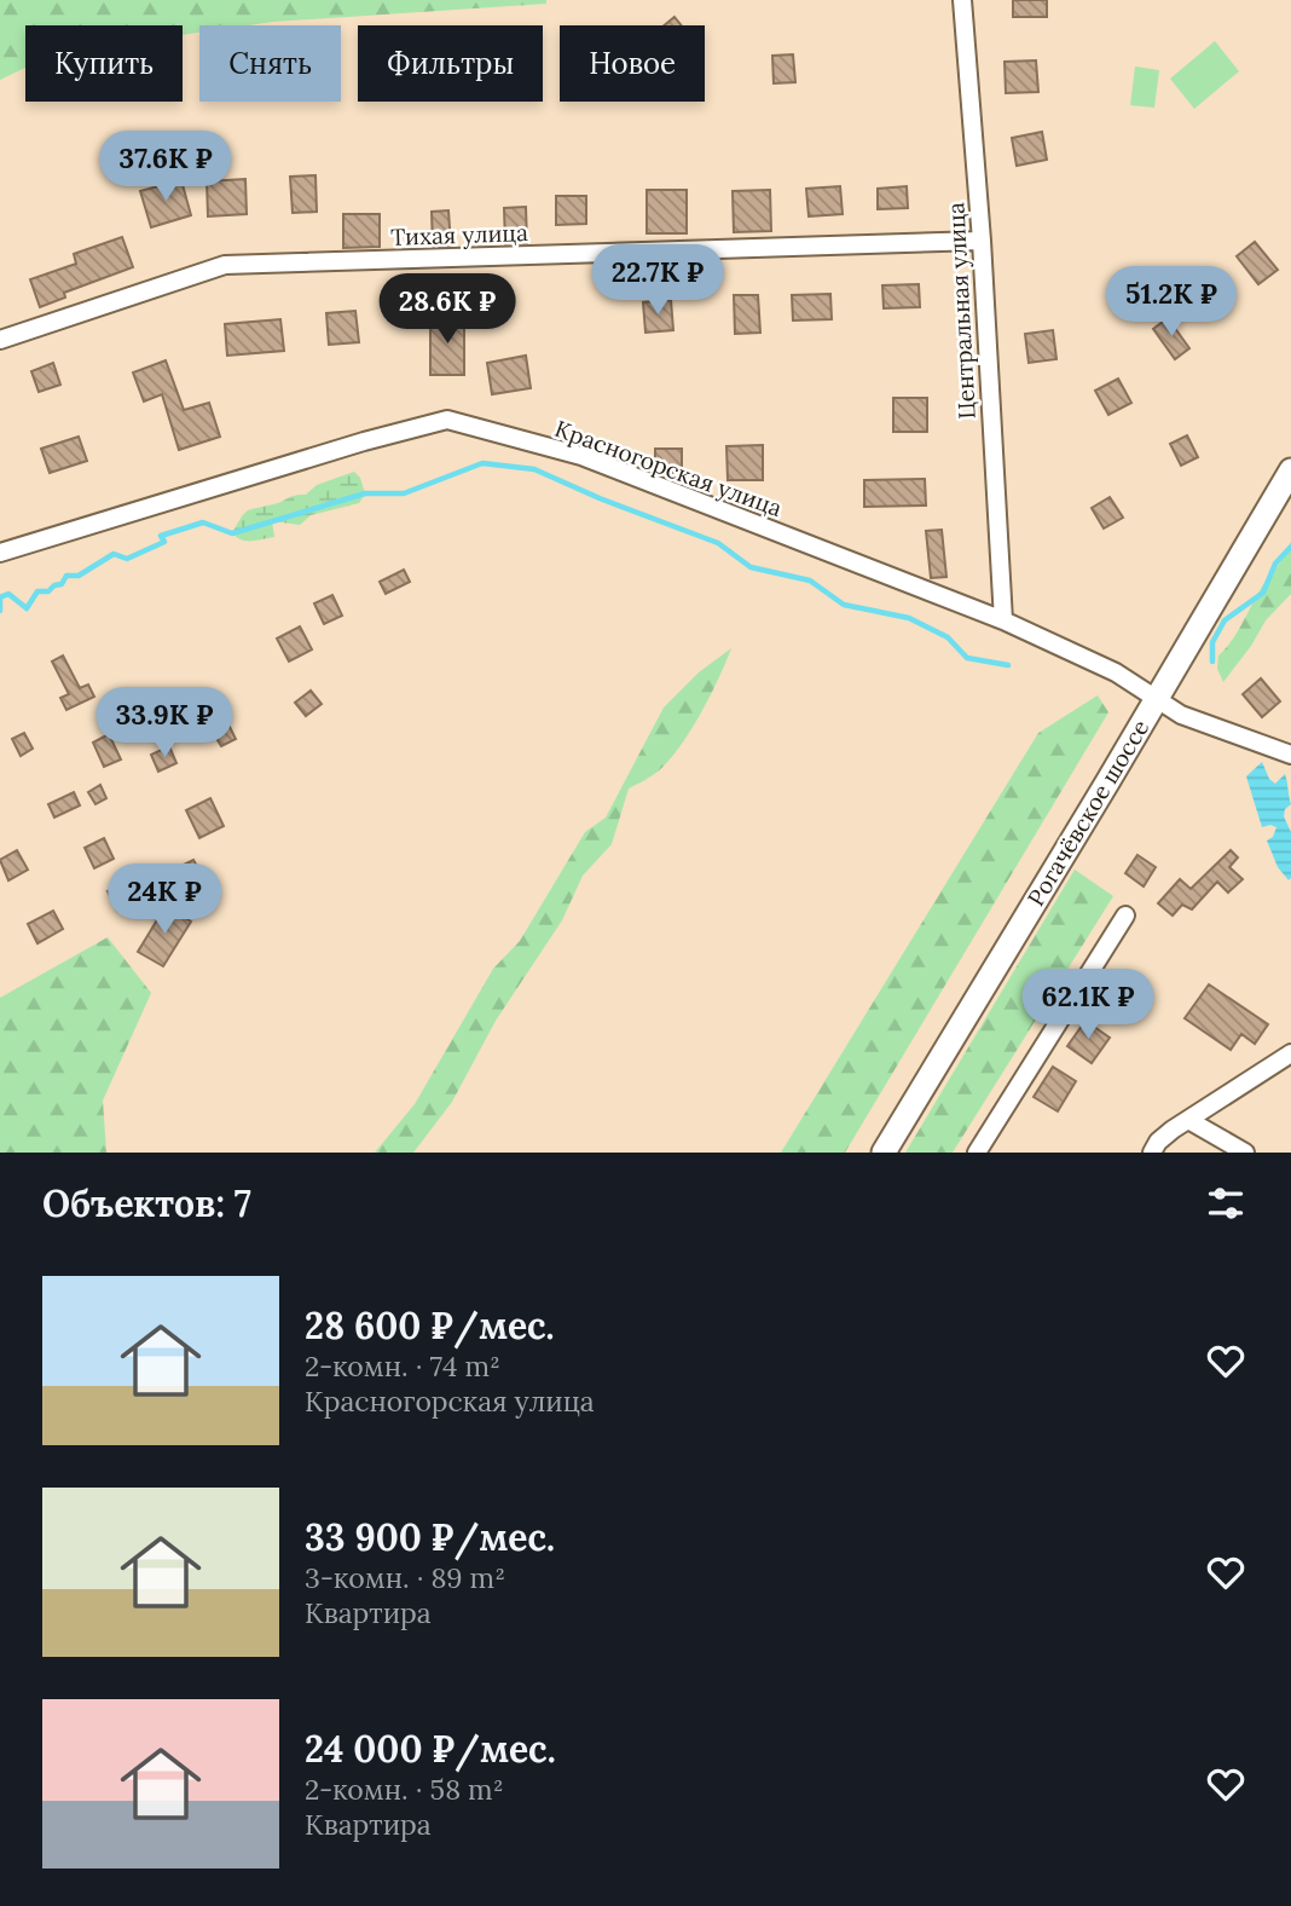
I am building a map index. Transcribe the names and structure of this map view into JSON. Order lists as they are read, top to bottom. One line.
{"streets":{"main road":["Рогачёвское шоссе"],"street":["Тихая улица","Центральная улица","Красногорская улица"]},"crossings":[["Тихая улица","Центральная улица"],["Центральная улица","Красногорская улица"],["Красногорская улица","Рогачёвское шоссе"]],"page":{"chip":["Купить","Снять","Фильтры","Новое"],"price":["37.6K ₽","22.7K ₽","51.2K ₽","28.6K ₽","33.9K ₽","24K ₽","62.1K ₽"],"heading":"Объектов: 7","list":[{"name":"28 600 ₽/мес.","note":"2-комн. · 74 m² · Красногорская улица"},{"name":"33 900 ₽/мес.","note":"3-комн. · 89 m² · Квартира"},{"name":"24 000 ₽/мес.","note":"2-комн. · 58 m² · Квартира"}]}}
